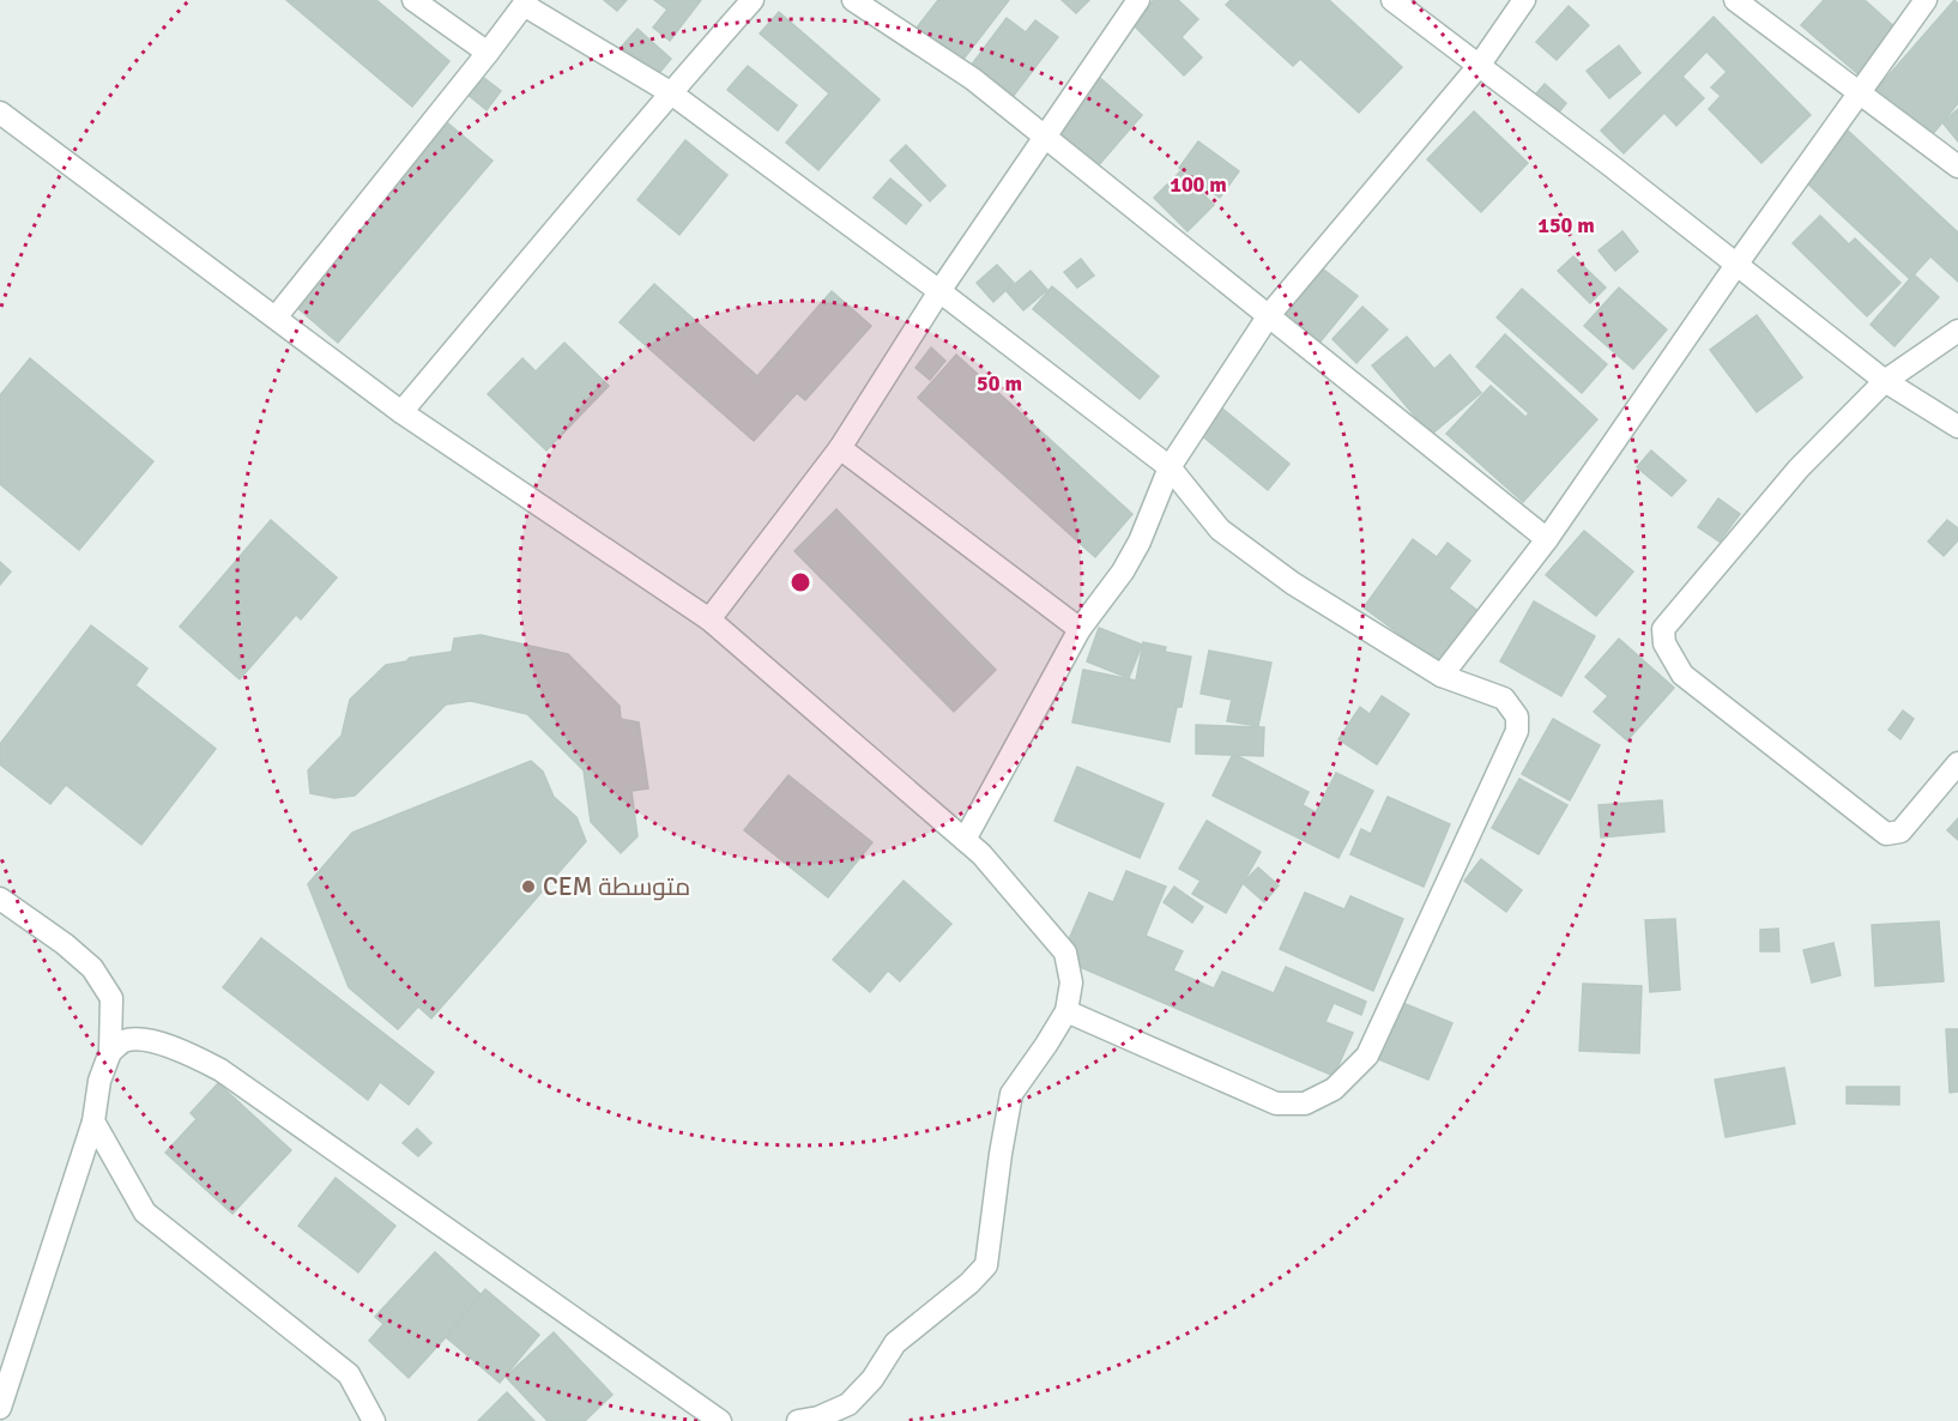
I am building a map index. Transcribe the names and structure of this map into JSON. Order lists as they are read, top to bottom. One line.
{"places":["CEM متوسطة"],"rings":["100 m","150 m","50 m"]}
